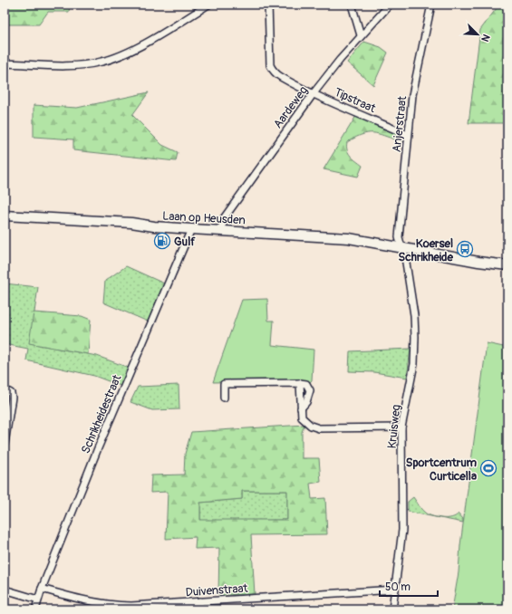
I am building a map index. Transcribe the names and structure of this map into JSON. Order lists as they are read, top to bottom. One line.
{"streets":{"street":["Tipstraat","Aardeweg","Anjerstraat","Laan op Heusden","Schrikheidestraat","Kruisweg","Duivenstraat"]},"crossings":[["Tipstraat","Aardeweg"],["Tipstraat","Anjerstraat"],["Aardeweg","Laan op Heusden"],["Anjerstraat","Laan op Heusden"],["Anjerstraat","Kruisweg"],["Laan op Heusden","Schrikheidestraat"],["Laan op Heusden","Kruisweg"],["Schrikheidestraat","Duivenstraat"],["Kruisweg","Duivenstraat"]],"places":{"fuel station":["Gulf"],"bus stop":["Koersel Schrikheide"],"sports":["Sportcentrum Curticella"]},"scale_bar":"50 m","north":"bottom right"}
